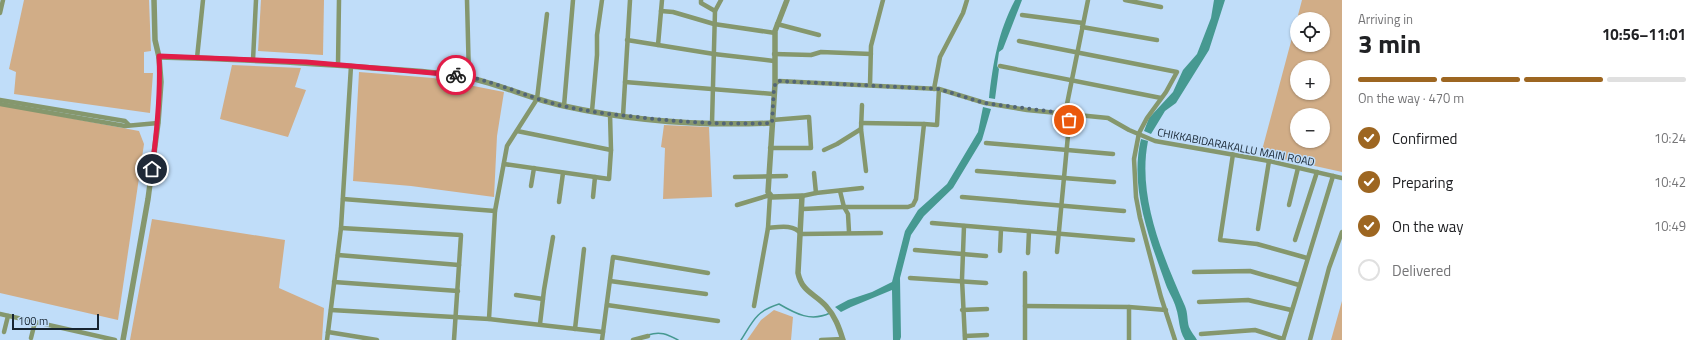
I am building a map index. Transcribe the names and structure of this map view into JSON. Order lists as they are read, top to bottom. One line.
{"streets":{"street":["CHIKKABIDARAKALLU MAIN ROAD"]},"scale_bar":"100 m","page":{"heading":["3 min","Arriving in","10:56–11:01"],"map_buttons":["+","−"],"bar":"On the way · 470 m","list":[["Confirmed","10:24"],["Preparing","10:42"],["On the way","10:49"],"Delivered"],"scale":"100 m"}}
